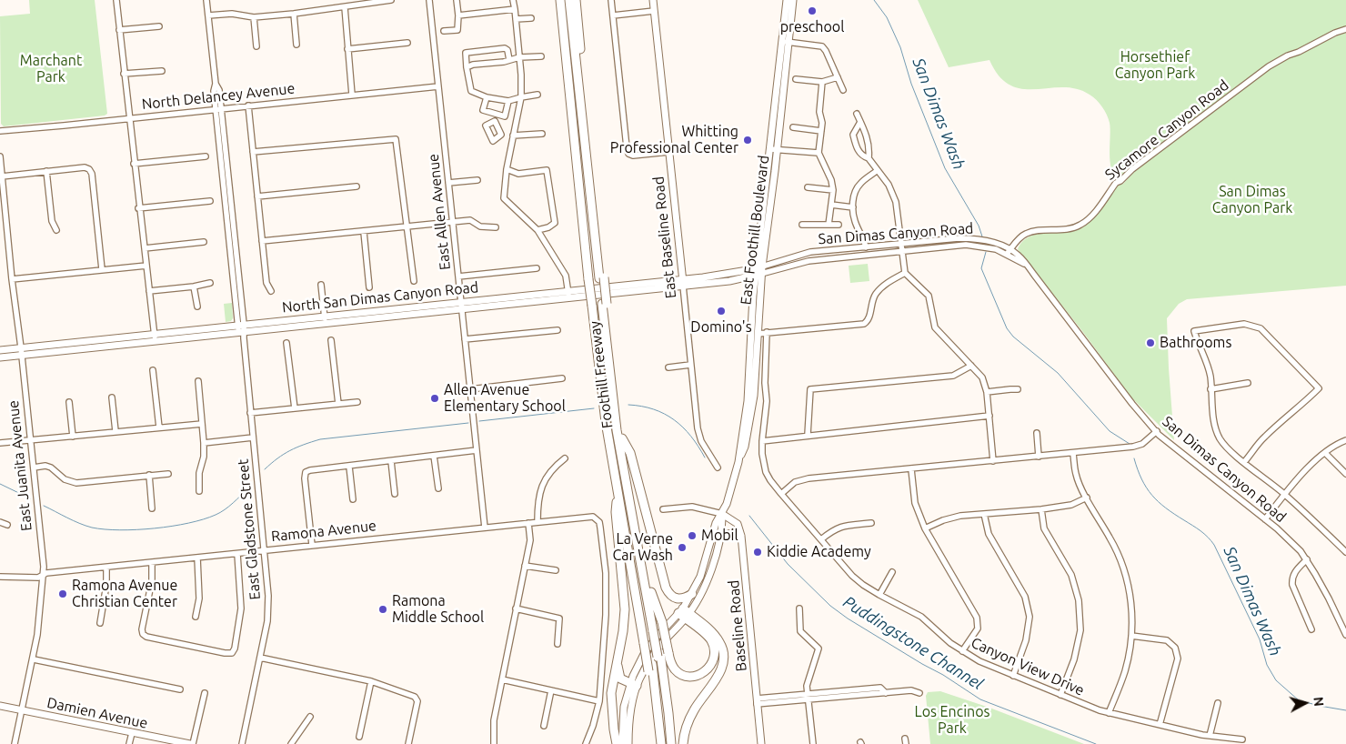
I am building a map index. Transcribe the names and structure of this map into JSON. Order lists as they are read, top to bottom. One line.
{"streets":{"highway":["Foothill Freeway"],"main road":["East Foothill Boulevard","East Baseline Road","North San Dimas Canyon Road","Baseline Road","Damien Avenue"],"street":["North Delancey Avenue","Sycamore Canyon Road","East Allen Avenue","San Dimas Canyon Road","East Juanita Avenue","East Gladstone Street","Ramona Avenue","Canyon View Drive"]},"crossings":[["North Delancey Avenue","East Allen Avenue"],["North Delancey Avenue","East Gladstone Street"],["Sycamore Canyon Road","San Dimas Canyon Road"],["East Allen Avenue","North San Dimas Canyon Road"],["East Allen Avenue","Ramona Avenue"],["East Foothill Boulevard","San Dimas Canyon Road"],["East Foothill Boulevard","North San Dimas Canyon Road"],["San Dimas Canyon Road","North San Dimas Canyon Road"],["East Baseline Road","North San Dimas Canyon Road"],["North San Dimas Canyon Road","East Juanita Avenue"],["North San Dimas Canyon Road","East Gladstone Street"],["East Juanita Avenue","Ramona Avenue"],["East Juanita Avenue","Damien Avenue"],["East Gladstone Street","Ramona Avenue"]],"water":["San Dimas Wash","Puddingstone Channel"],"parks":["Horsethief Canyon Park","Marchant Park","San Dimas Canyon Park","Los Encinos Park"],"places":["preschool","Whitting Professional Center","Domino's","Bathrooms","Allen Avenue Elementary School","Mobil","La Verne Car Wash","Kiddie Academy","Ramona Avenue Christian Center","Ramona Middle School"],"north":"right"}
